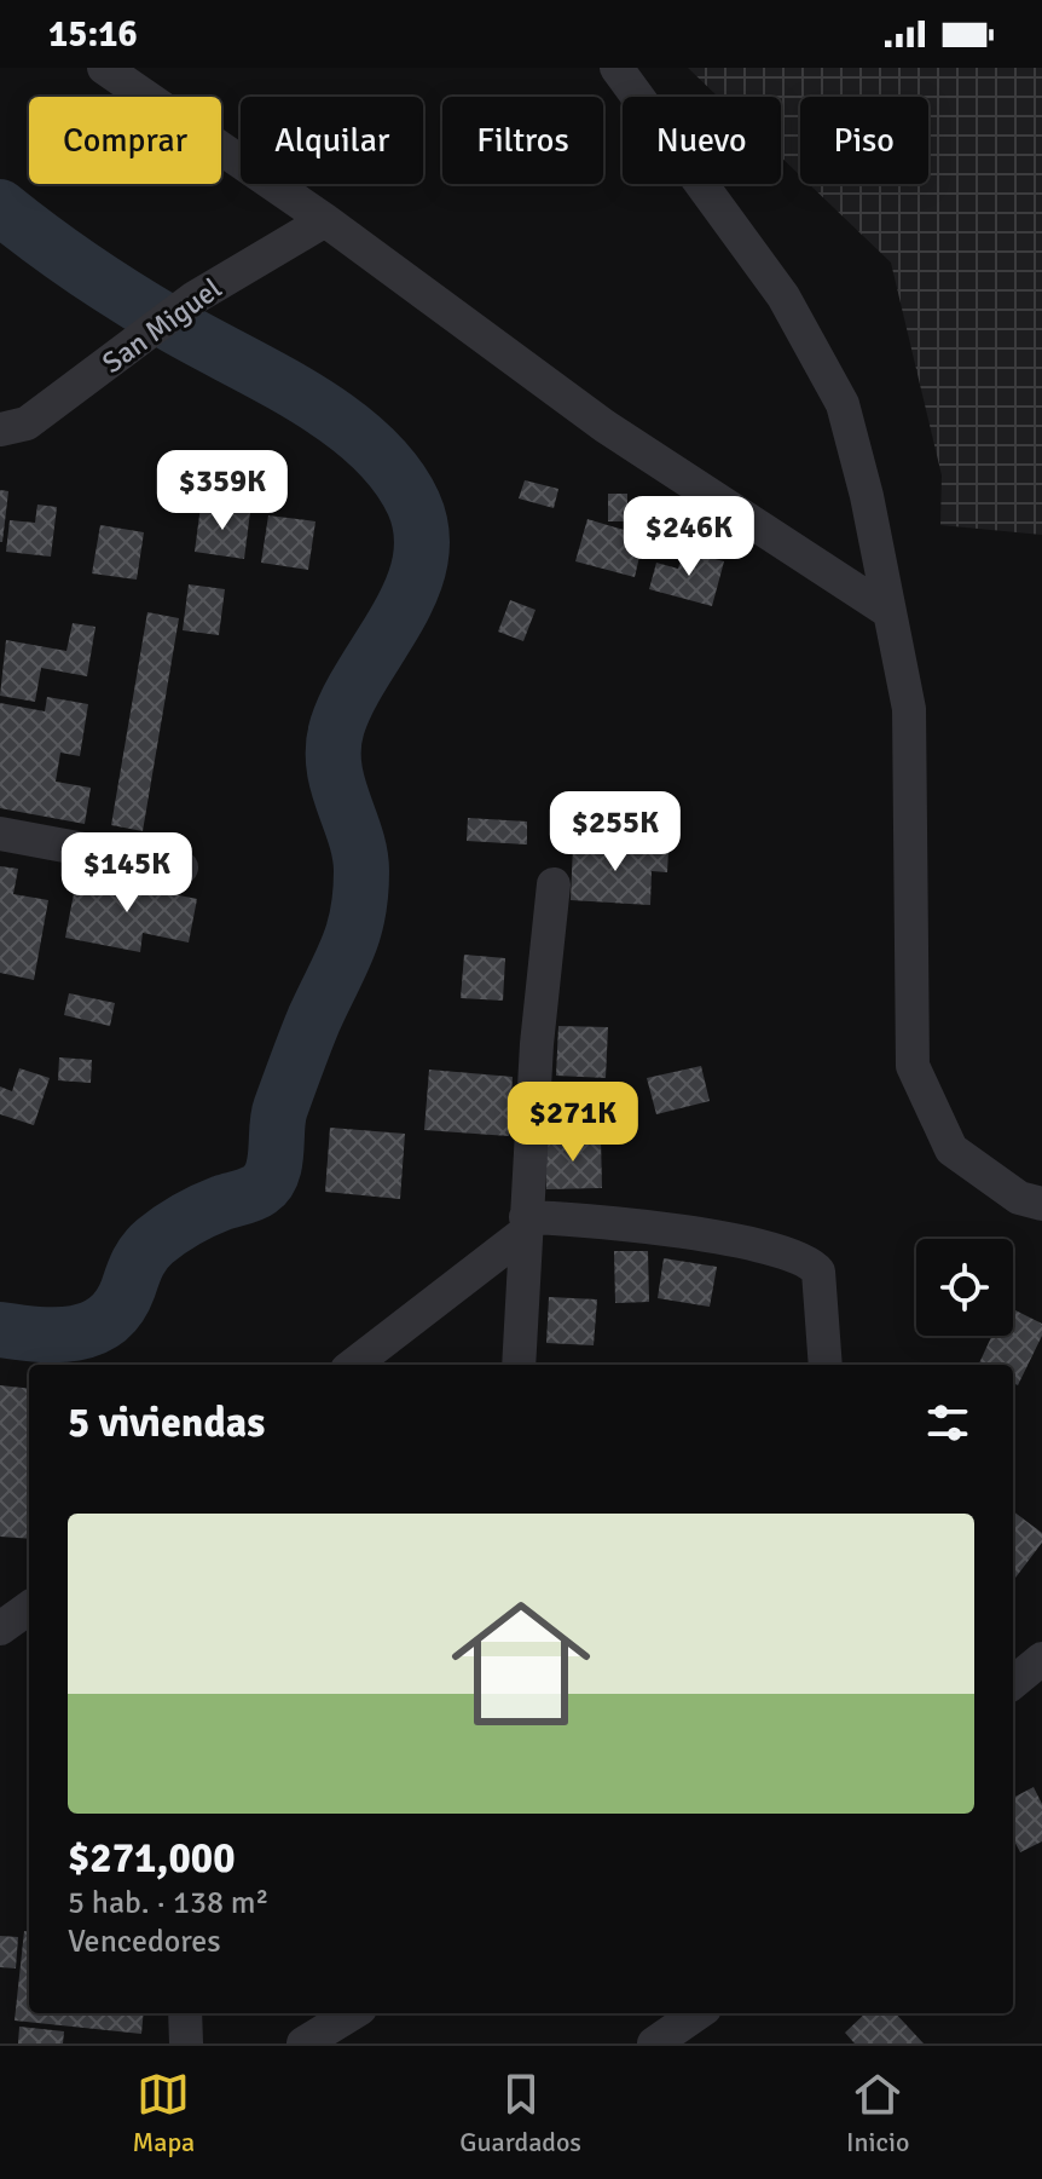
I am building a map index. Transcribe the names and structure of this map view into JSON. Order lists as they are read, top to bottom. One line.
{"streets":{"street":["San Miguel"]},"page":{"status":"15:16","chip":["Comprar","Alquilar","Filtros","Nuevo","Piso"],"price":["$359K","$246K","$255K","$145K","$271K"],"heading":"5 viviendas","list":[{"name":"$271,000","note":"5 hab. · 138 m² · Vencedores"}],"tabs":["Mapa","Guardados","Inicio"]}}
